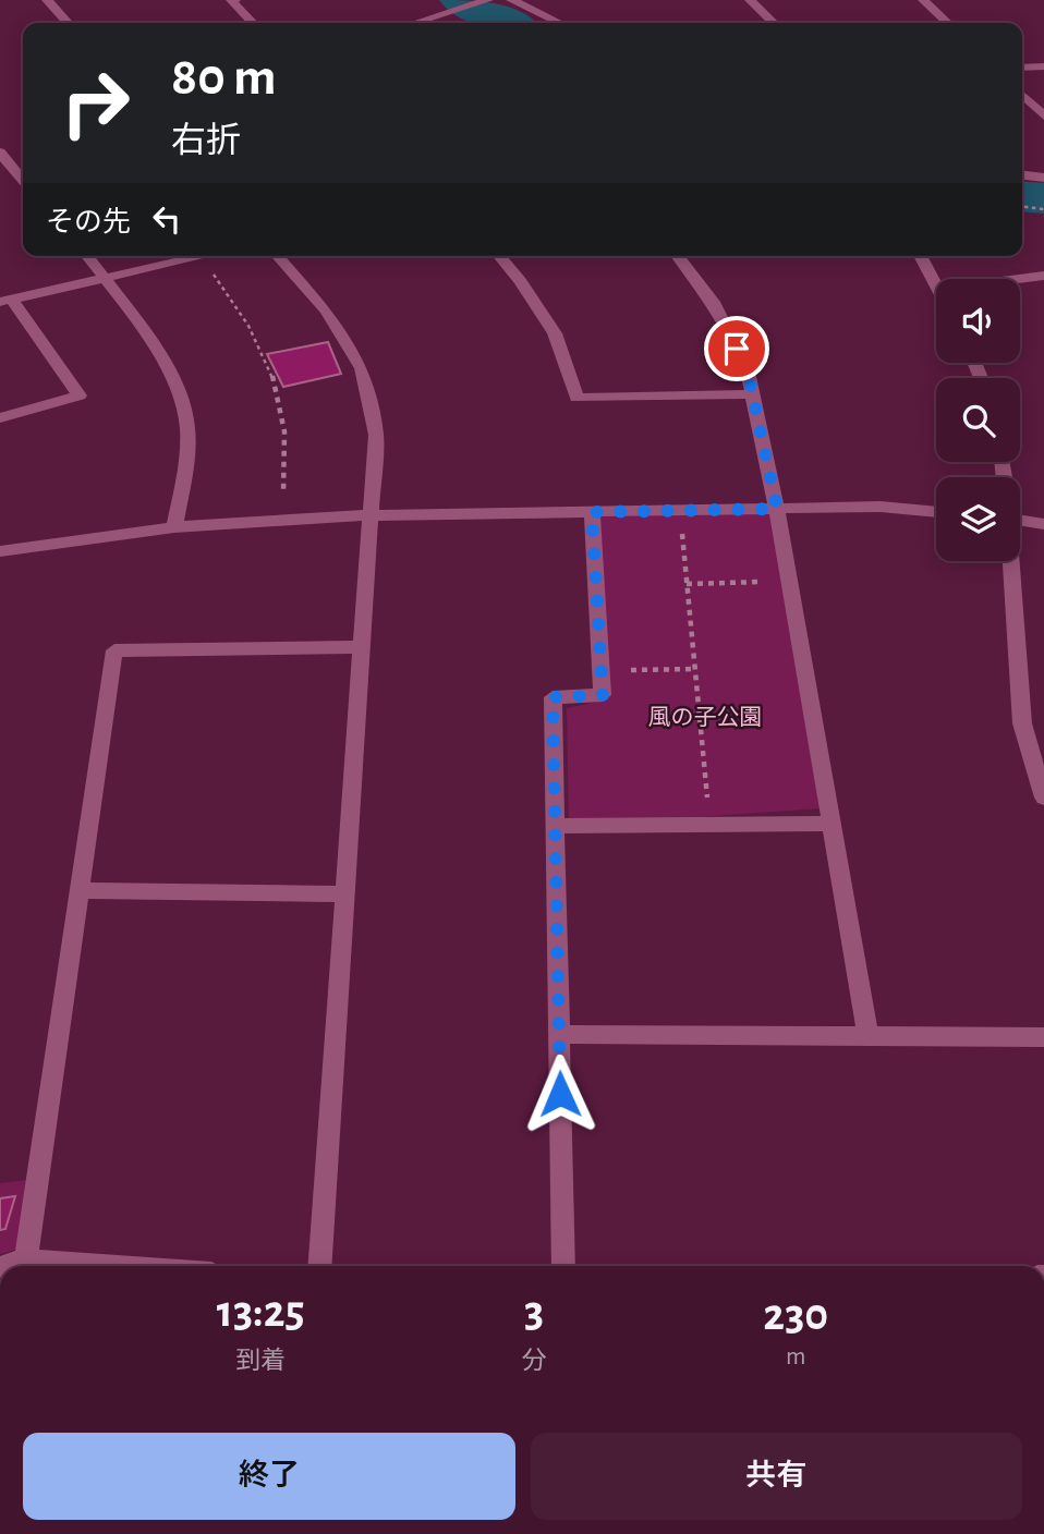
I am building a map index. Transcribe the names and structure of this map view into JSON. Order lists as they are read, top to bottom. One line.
{"parks":["風の子公園"],"page":{"turn":["80 m","右折"],"then":"その先","eta":["13:25","到着","3","分","230","m"],"buttons":["終了","共有"]}}
